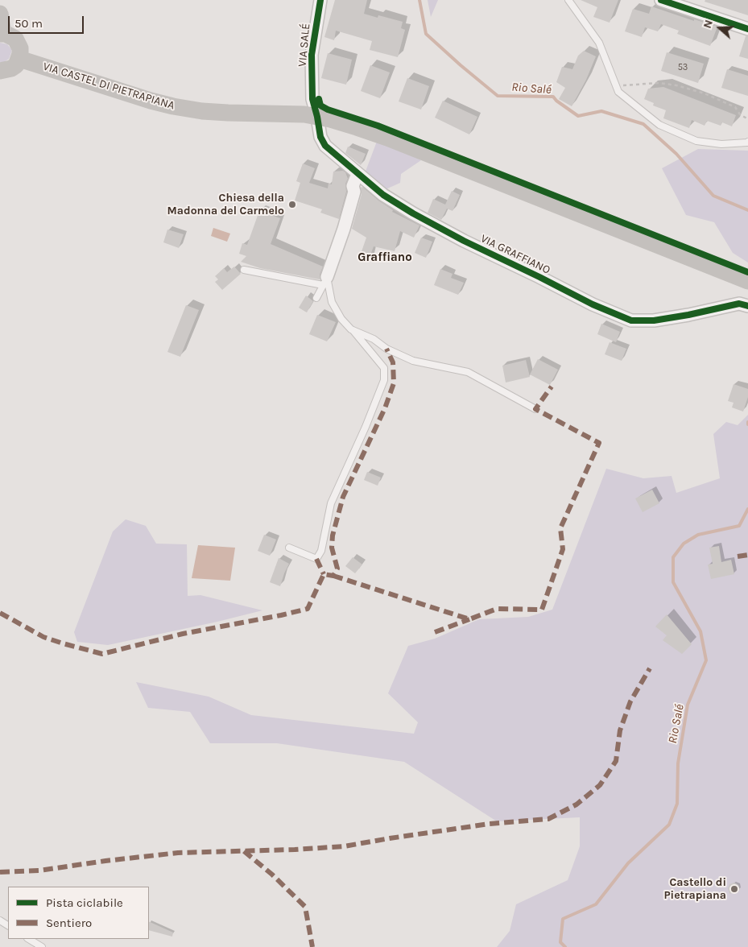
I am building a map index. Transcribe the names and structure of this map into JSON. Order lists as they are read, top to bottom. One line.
{"streets":{"main road":["VIA CASTEL DI PIETRAPIANA"],"street":["VIA SALÉ","VIA GRAFFIANO"]},"crossings":[["VIA SALÉ","VIA CASTEL DI PIETRAPIANA"],["VIA SALÉ","VIA GRAFFIANO"],["VIA CASTEL DI PIETRAPIANA","VIA GRAFFIANO"]],"districts":["Graffiano"],"water":["Rio Salé"],"places":["Chiesa della Madonna del Carmelo","Castello di Pietrapiana"],"house_numbers":["53"],"legend":["Pista ciclabile","Sentiero"],"scale_bar":"50 m","north":"left"}
